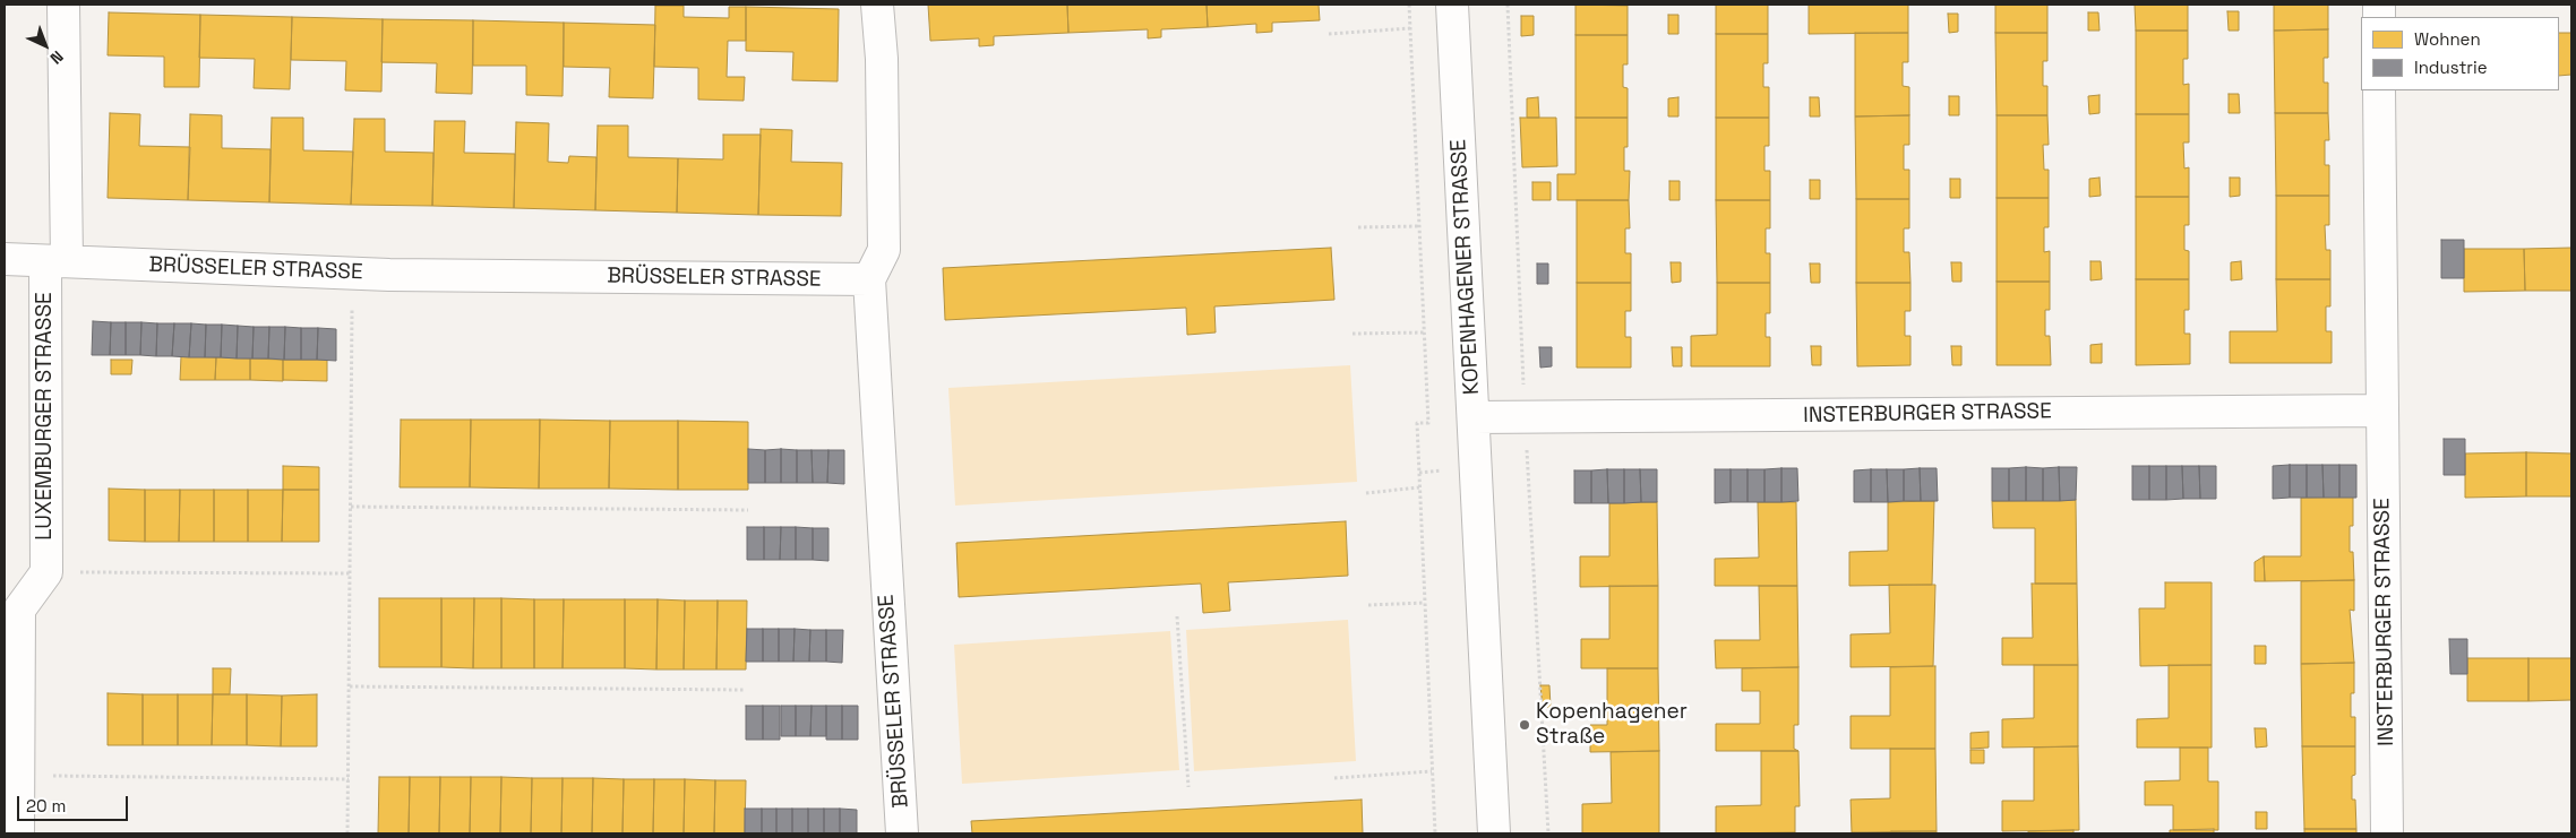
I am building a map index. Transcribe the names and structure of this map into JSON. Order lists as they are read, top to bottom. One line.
{"streets":{"street":["KOPENHAGENER STRASSE","BRÜSSELER STRASSE","INSTERBURGER STRASSE","LUXEMBURGER STRASSE"]},"crossings":[["KOPENHAGENER STRASSE","INSTERBURGER STRASSE"],["BRÜSSELER STRASSE","LUXEMBURGER STRASSE"]],"places":["Kopenhagener Straße"],"legend":["Wohnen","Industrie"],"scale_bar":"20 m","north":"bottom right"}
